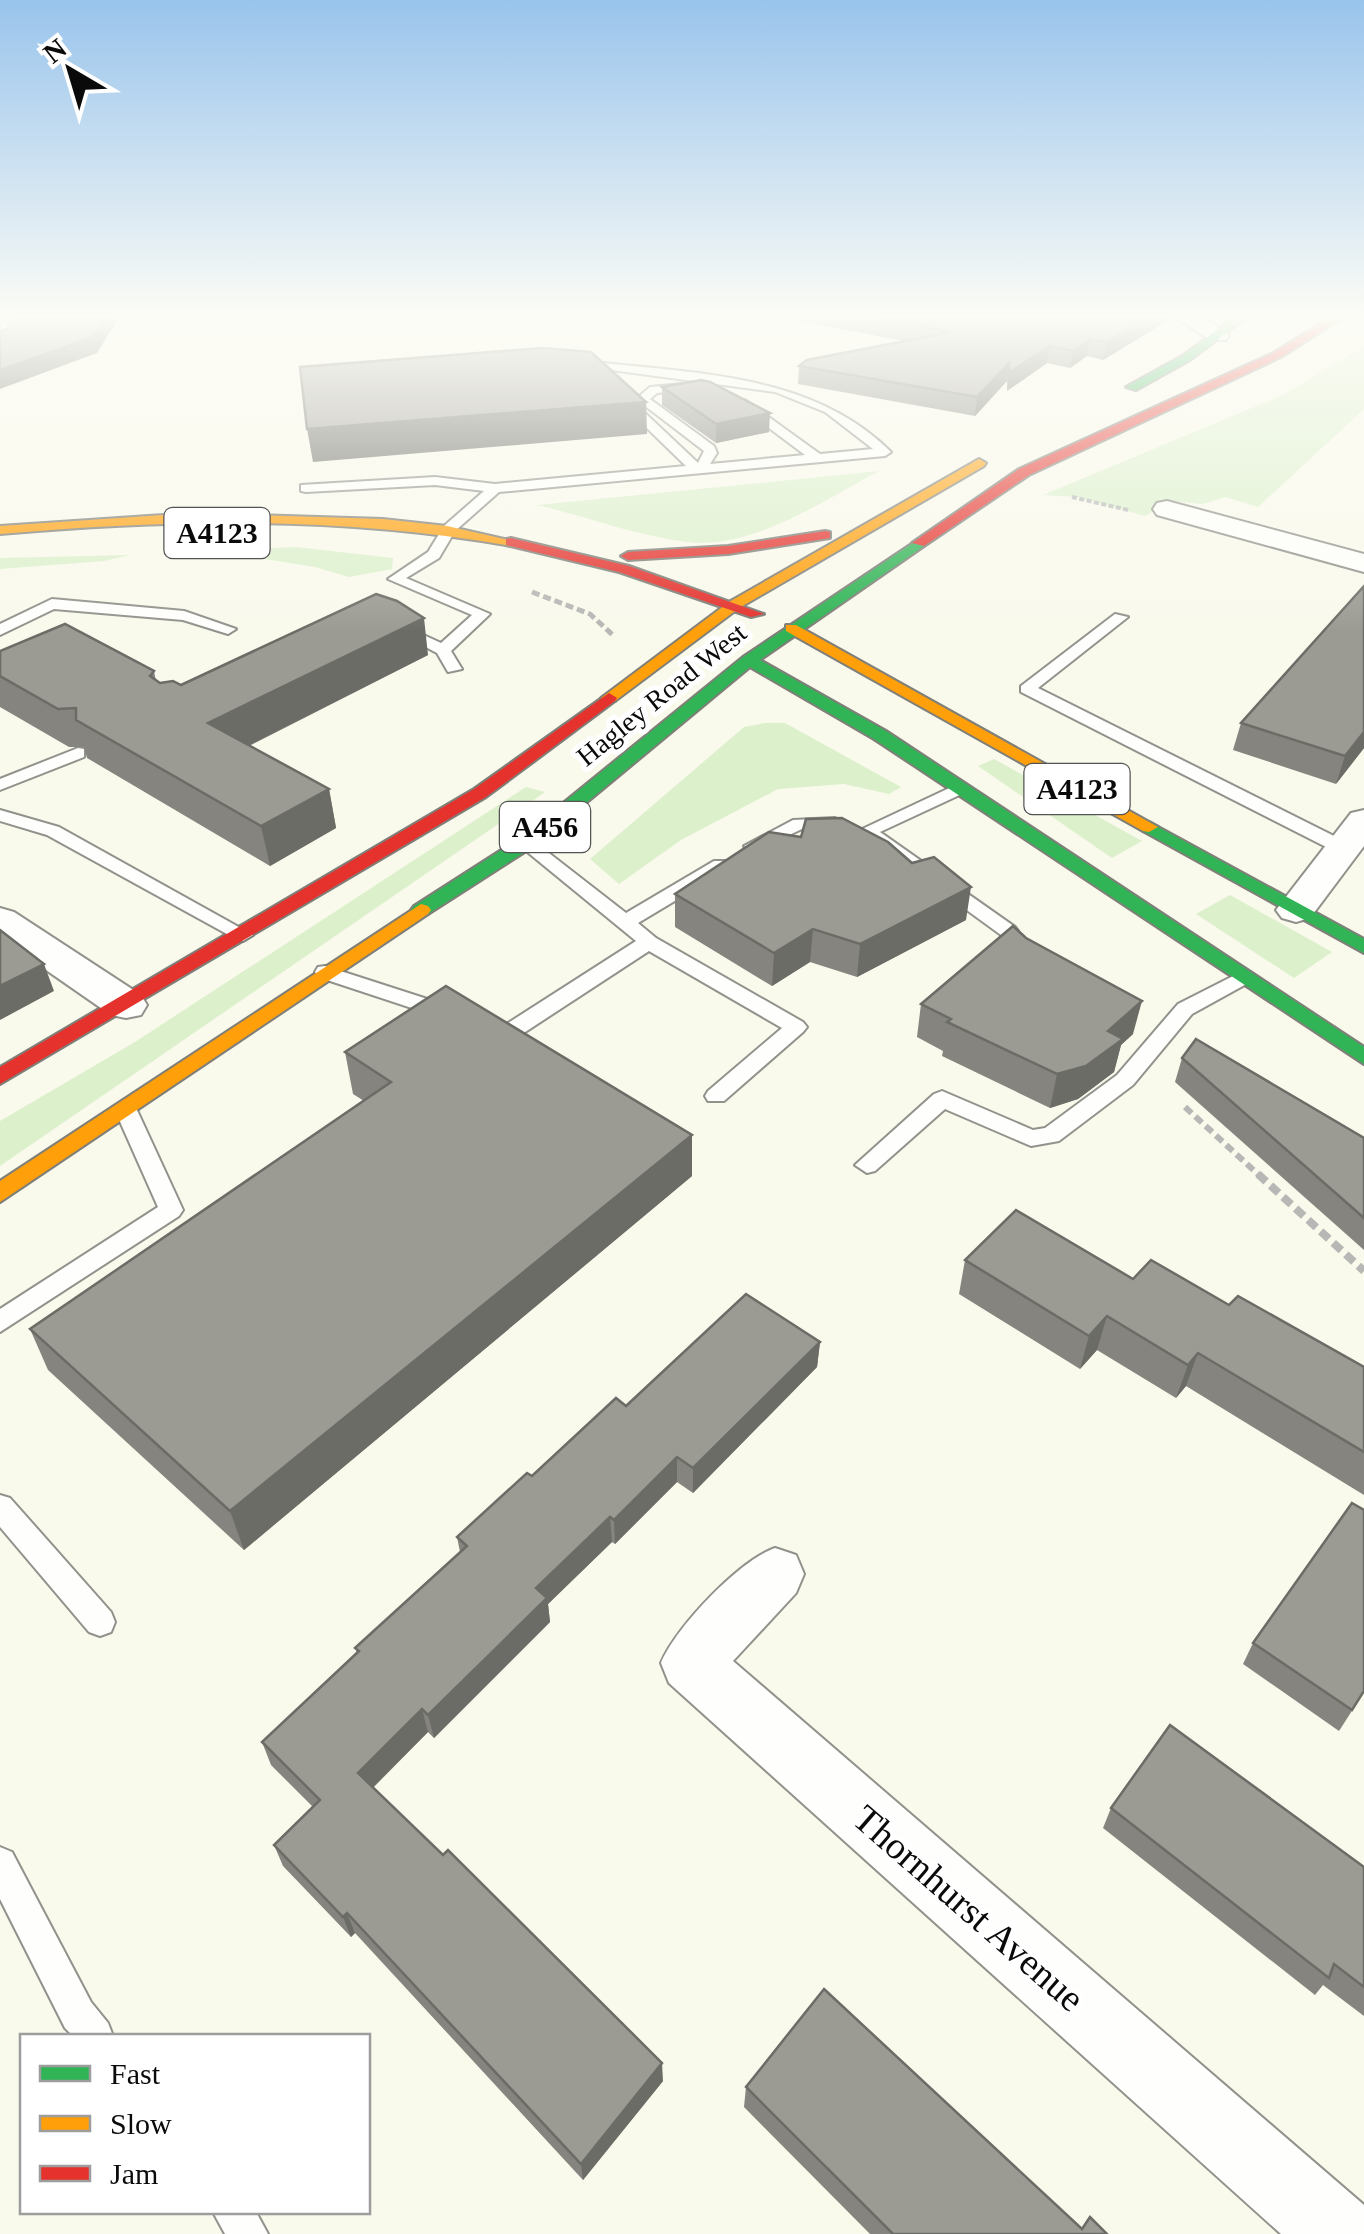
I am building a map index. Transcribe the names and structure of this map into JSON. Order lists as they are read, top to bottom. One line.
{"streets":{"main road":["A4123","Hagley Road West","A456"],"street":["Thornhurst Avenue"]},"crossings":[["A4123","Hagley Road West"]],"legend":["Fast","Slow","Jam"],"north":"top left"}
